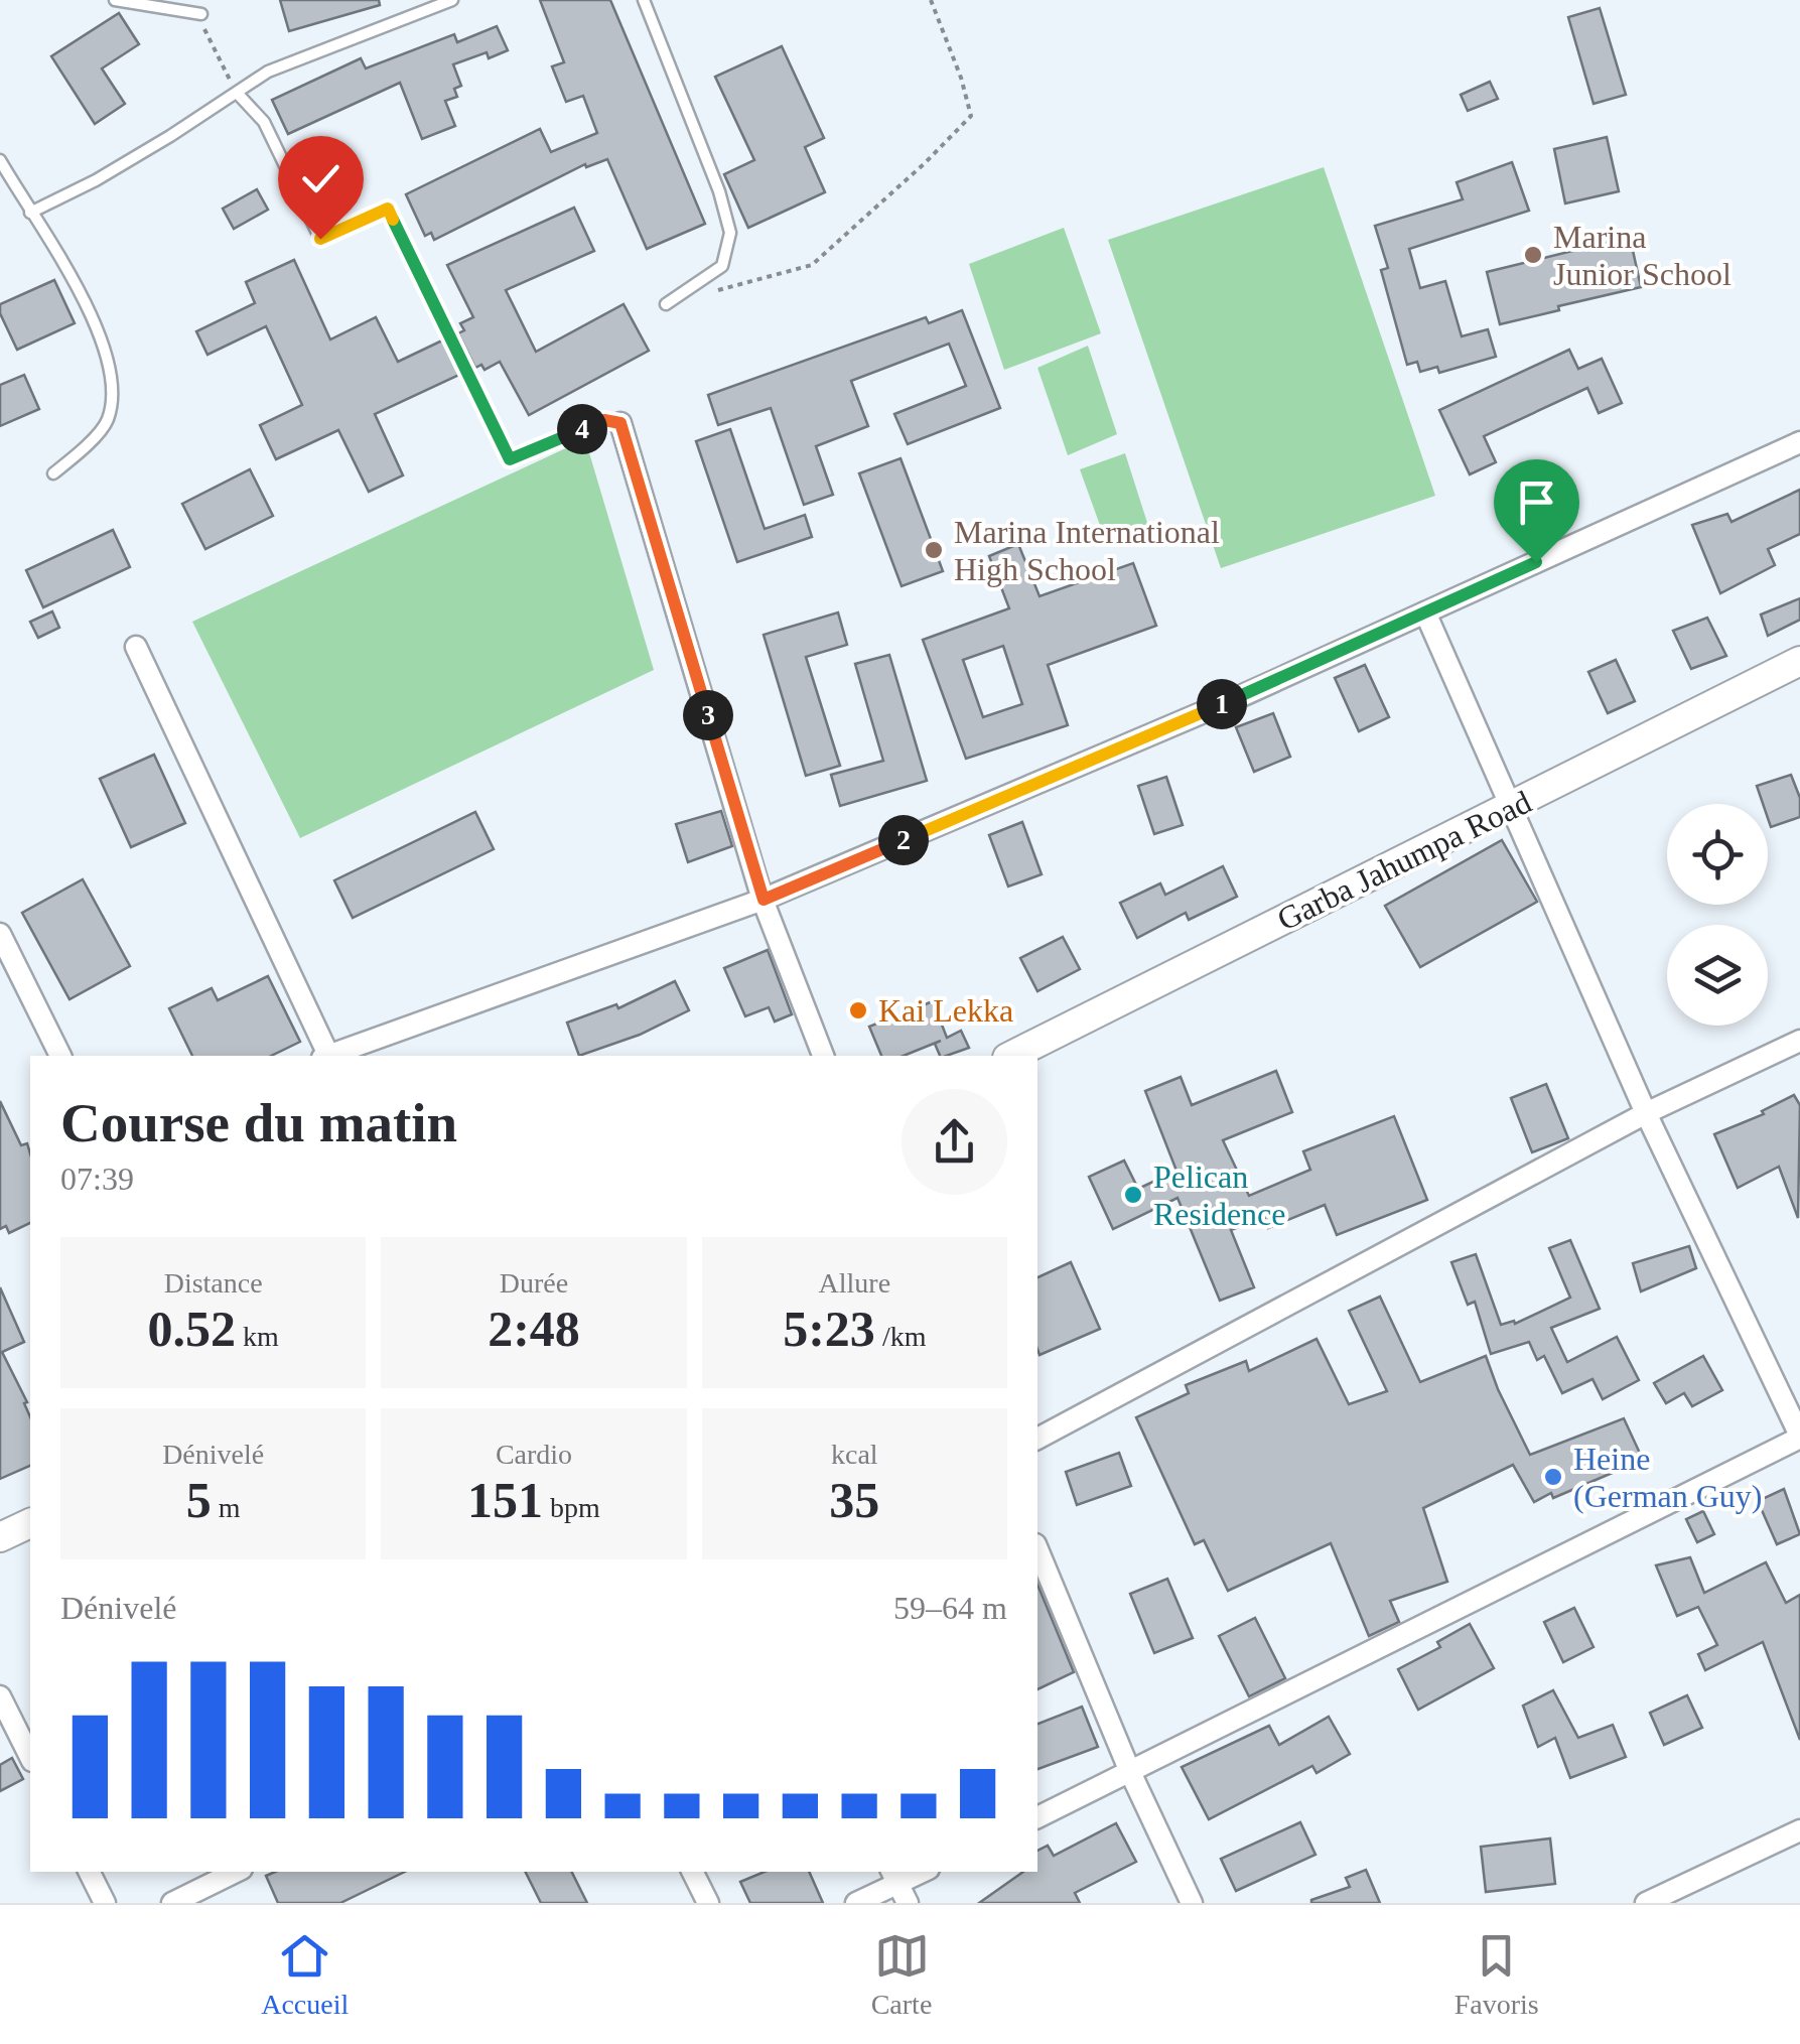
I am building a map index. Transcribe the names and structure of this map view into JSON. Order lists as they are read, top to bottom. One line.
{"streets":{"street":["Garba Jahumpa Road"]},"places":["Marina Junior School","Marina International High School","Kai Lekka","Pelican Residence","Heine (German Guy)"],"page":{"pins":["4","1","3","2"],"heading":["Course du matin","07:39"],"stats":[["Distance","0.52 km"],["Durée","2:48"],["Allure","5:23 /km"],["Dénivelé","5 m"],["Cardio","151 bpm"],["kcal","35"]],"chart":["Dénivelé","59–64 m"],"tabs":["Accueil","Carte","Favoris"]}}
